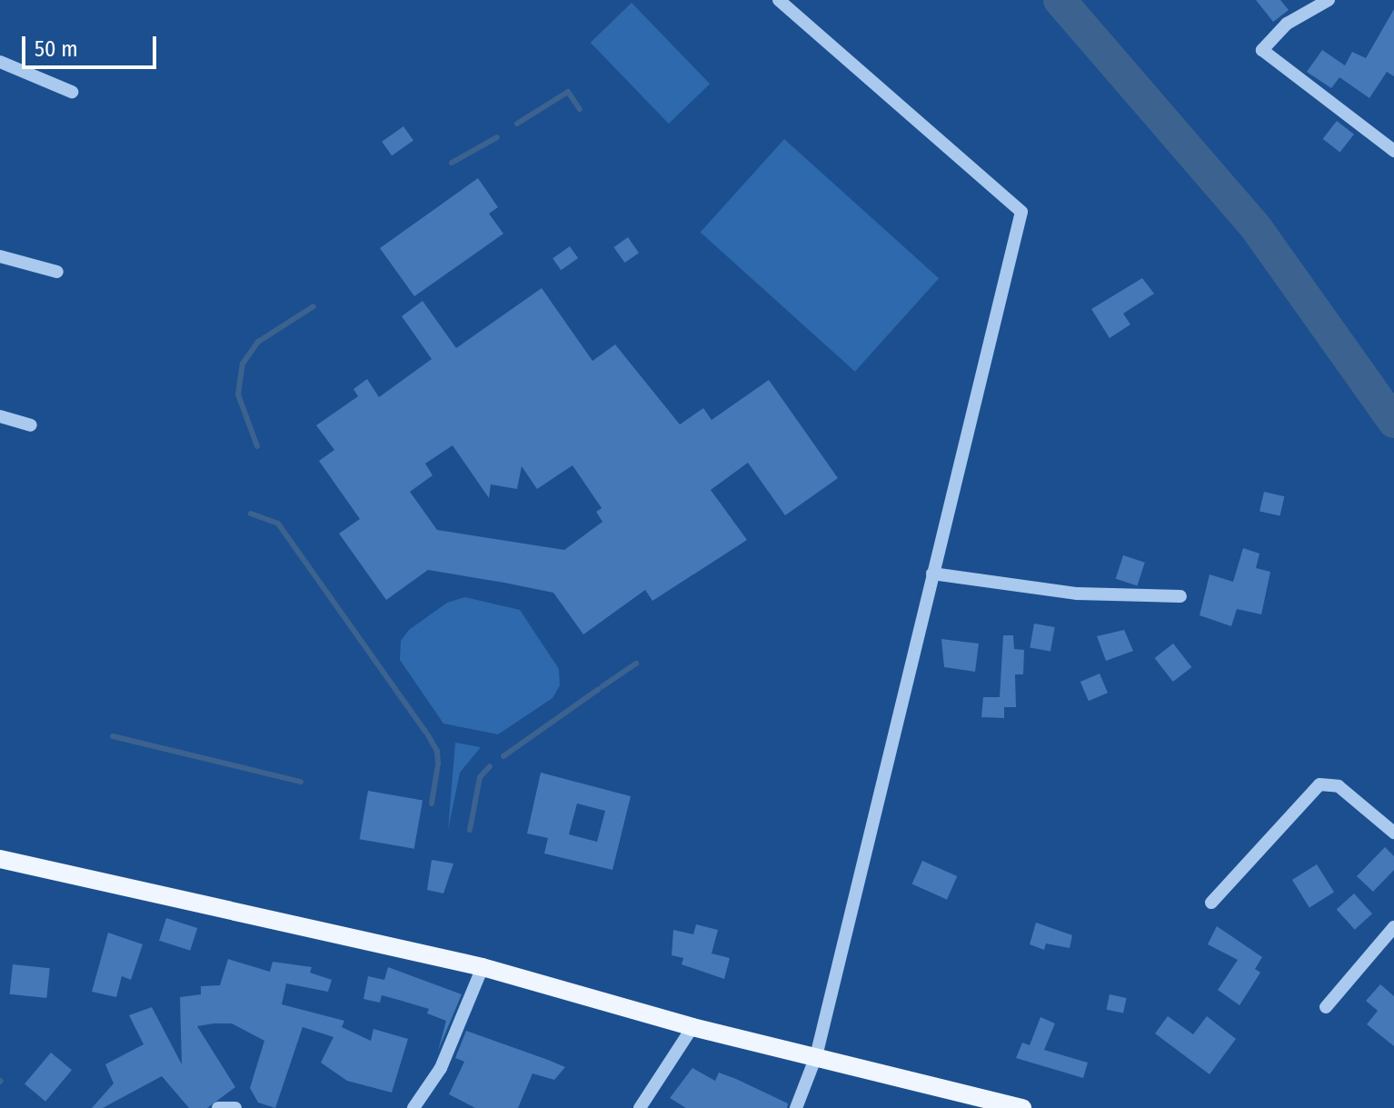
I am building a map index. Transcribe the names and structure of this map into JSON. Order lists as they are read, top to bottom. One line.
{"scale_bar":"50 m"}
